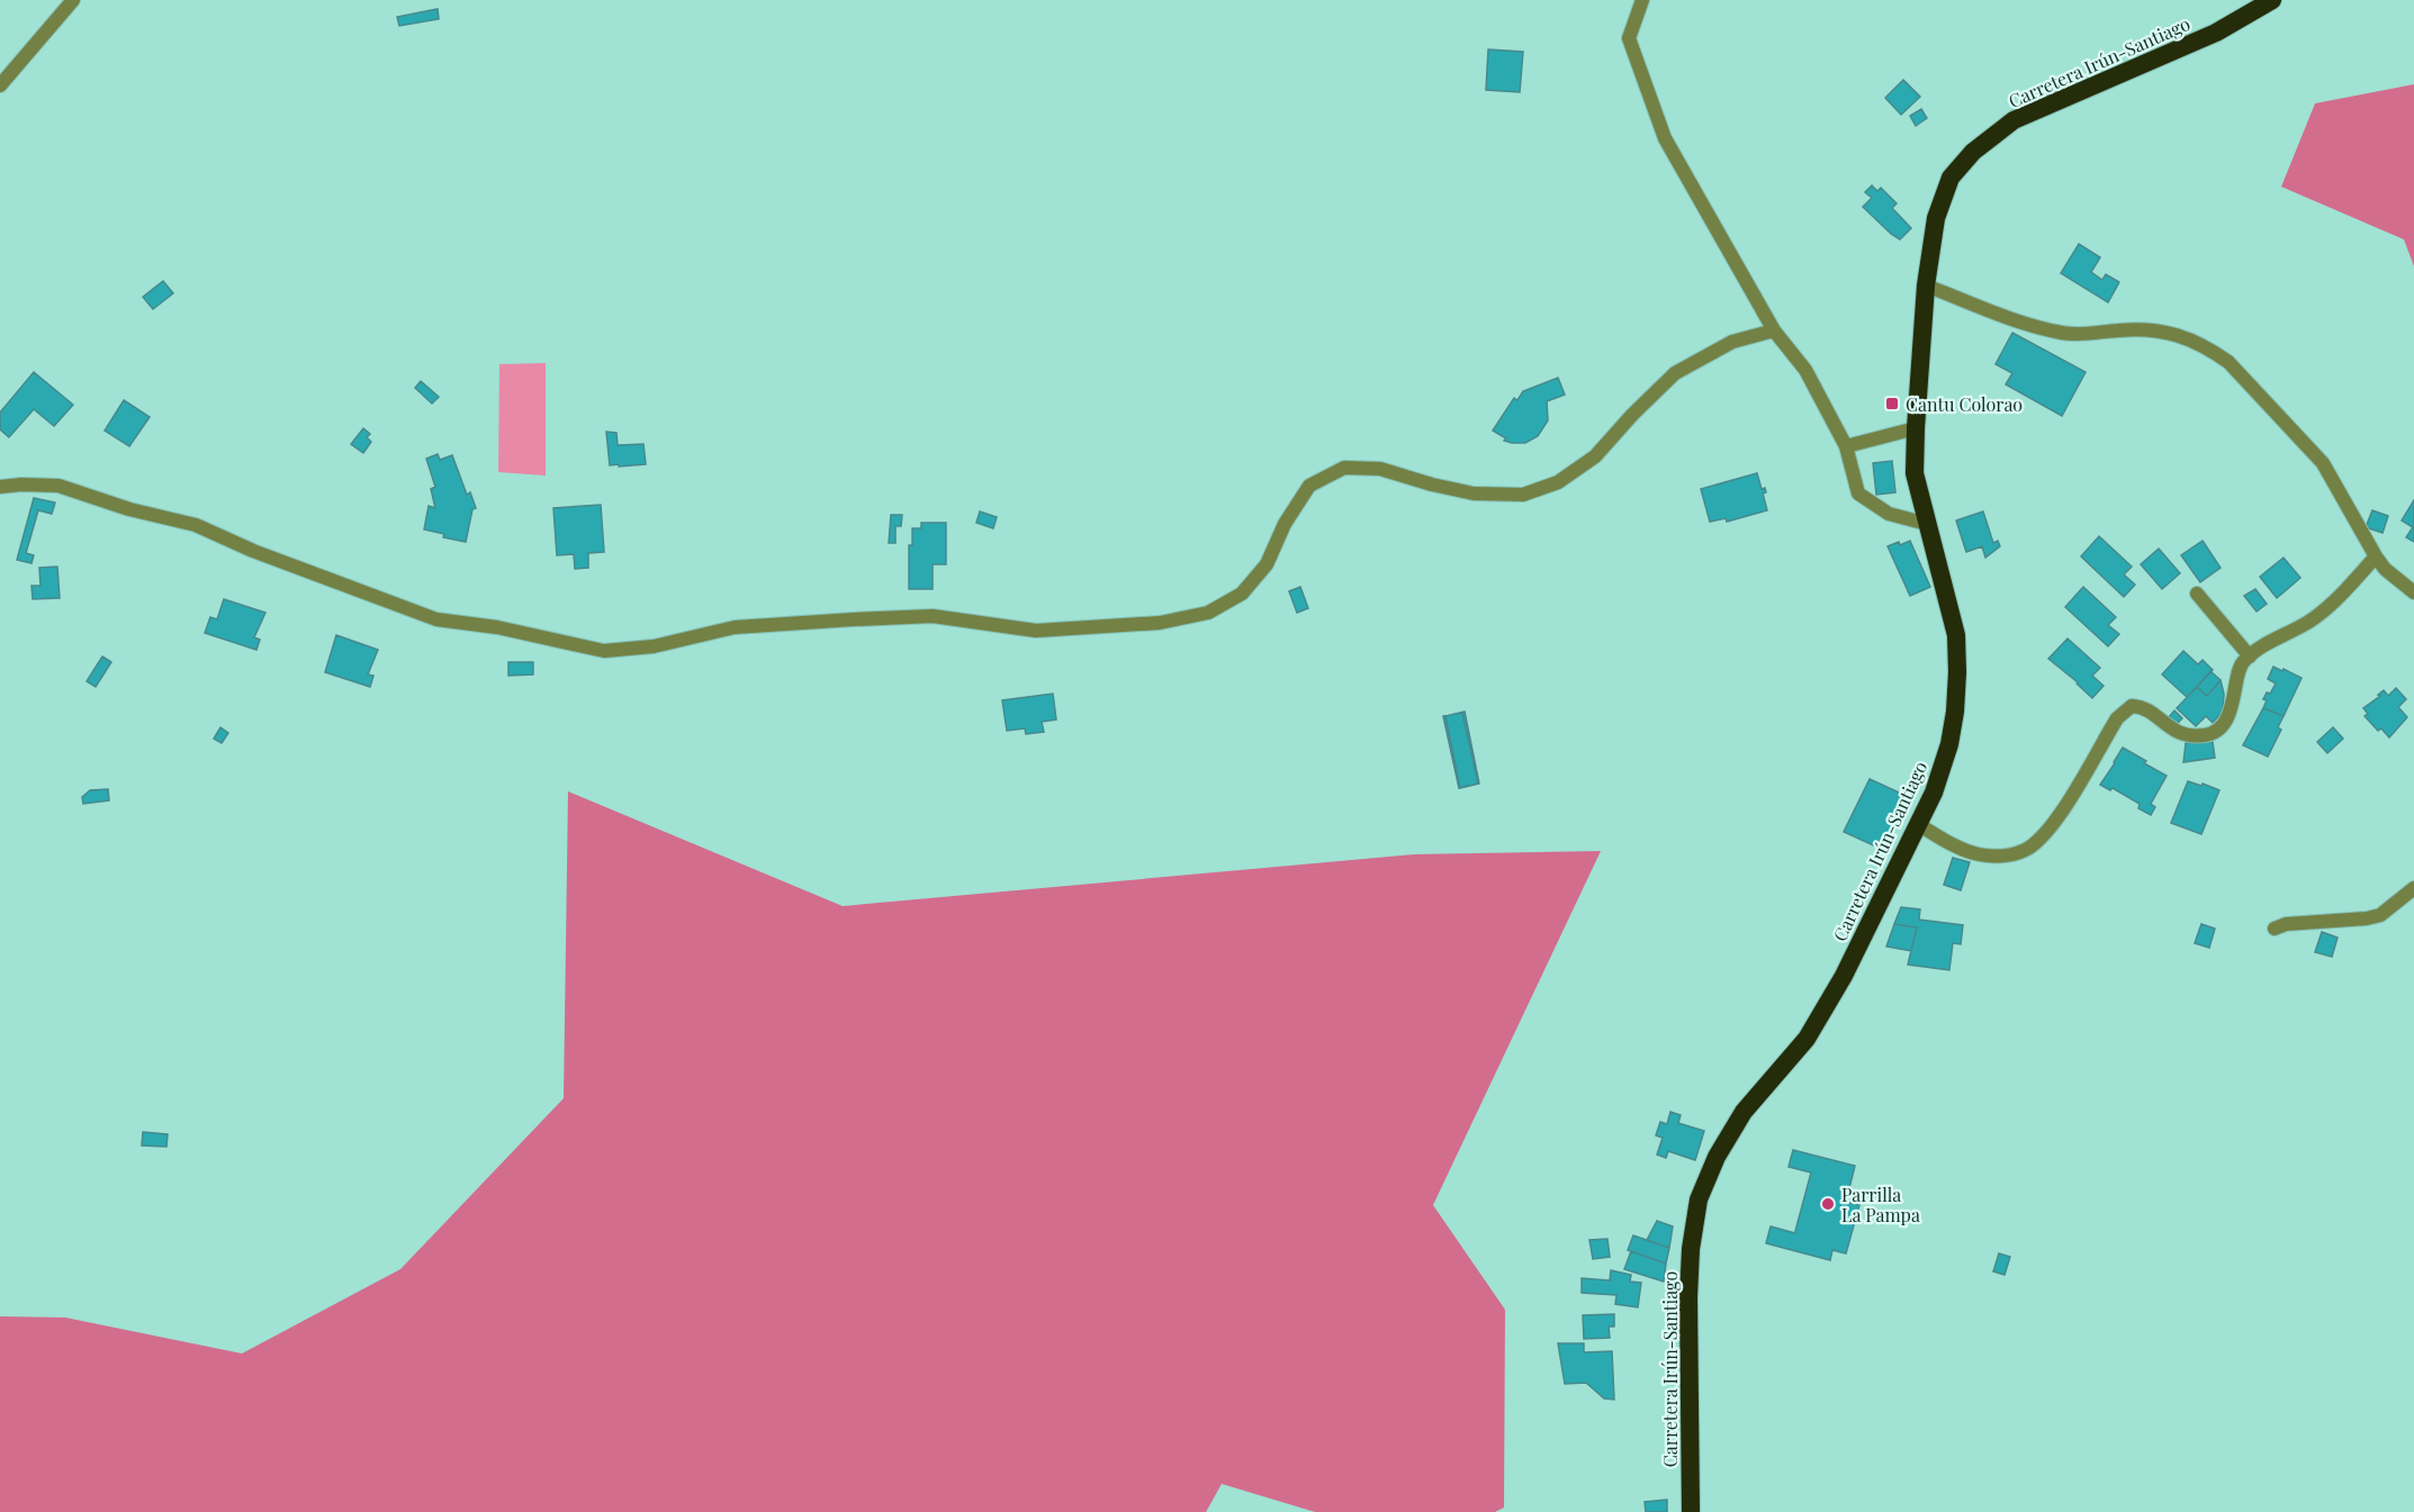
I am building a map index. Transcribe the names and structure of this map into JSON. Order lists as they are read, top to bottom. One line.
{"streets":{"highway":["Carretera Irún-Santiago"]},"places":{"transit":["Cantu Colorao"],"other":["Parrilla La Pampa"]}}
